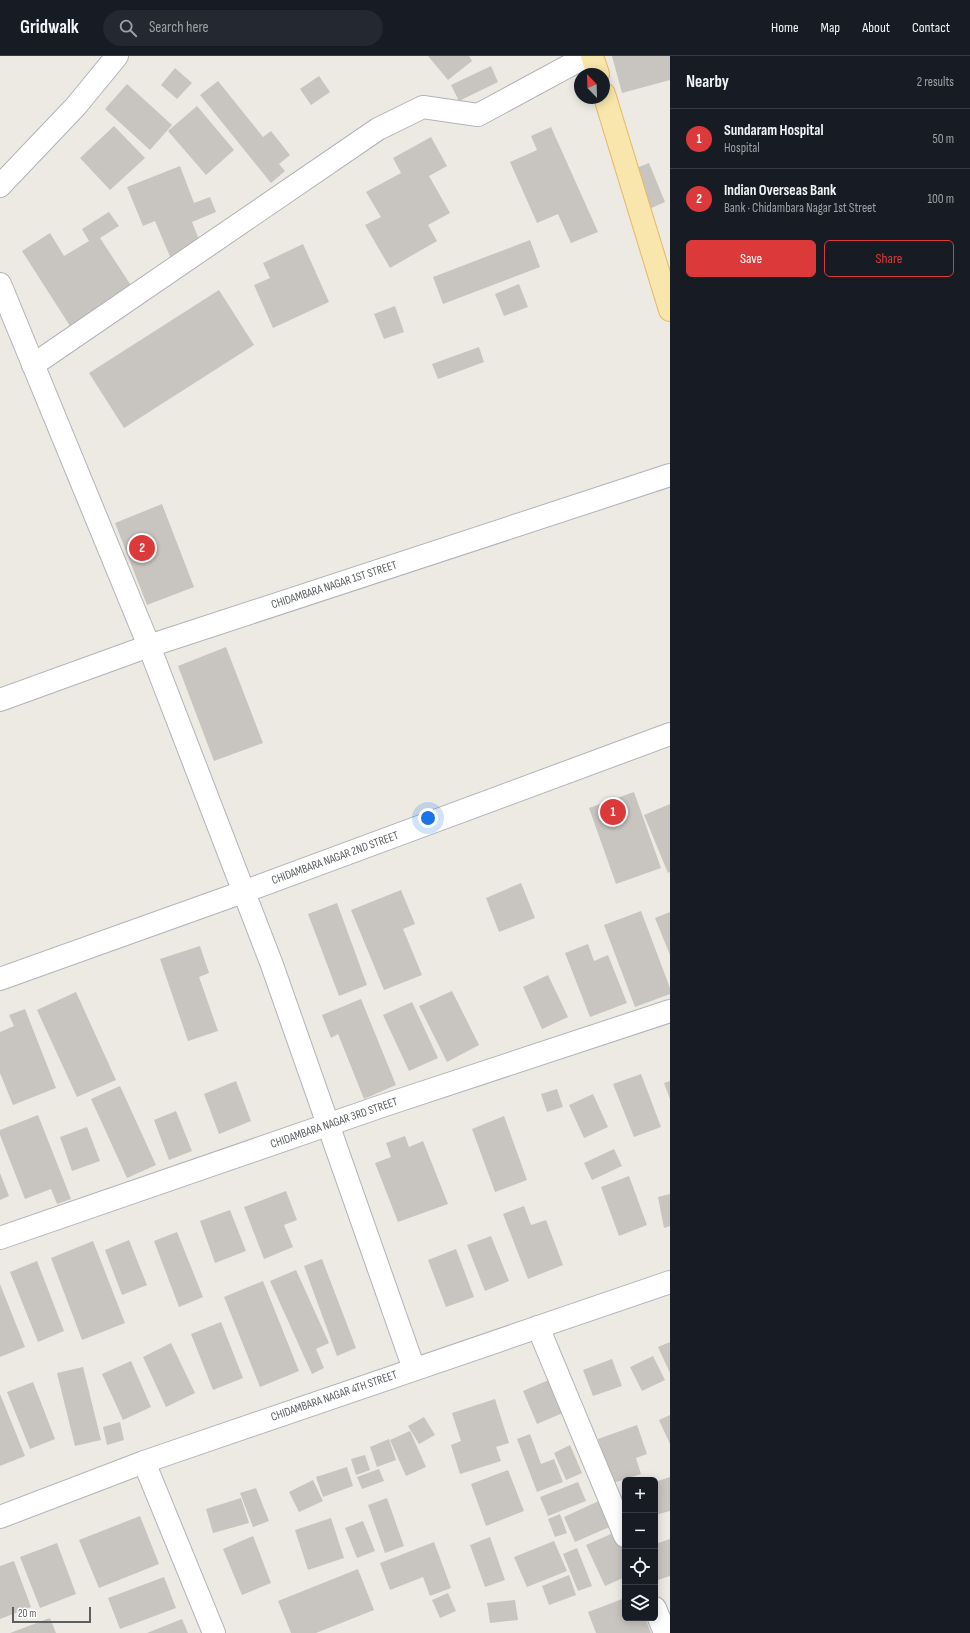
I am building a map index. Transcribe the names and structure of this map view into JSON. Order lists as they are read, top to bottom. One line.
{"streets":{"street":["CHIDAMBARA NAGAR 1ST STREET","CHIDAMBARA NAGAR 2ND STREET","CHIDAMBARA NAGAR 3RD STREET","CHIDAMBARA NAGAR 4TH STREET"]},"scale_bar":"20 m","north":"top left","page":{"header":"Gridwalk","search":"Search here","nav":["Home","Map","About","Contact"],"heading":["Nearby","2 results"],"list":[{"mark":"1","name":"Sundaram Hospital","note":"Hospital","value":"50 m"},{"mark":"2","name":"Indian Overseas Bank","note":"Bank · Chidambara Nagar 1st Street","value":"100 m"}],"buttons":["Save","Share"],"pins":["2","1"],"map_buttons":["+","−"],"scale":"20 m"}}
